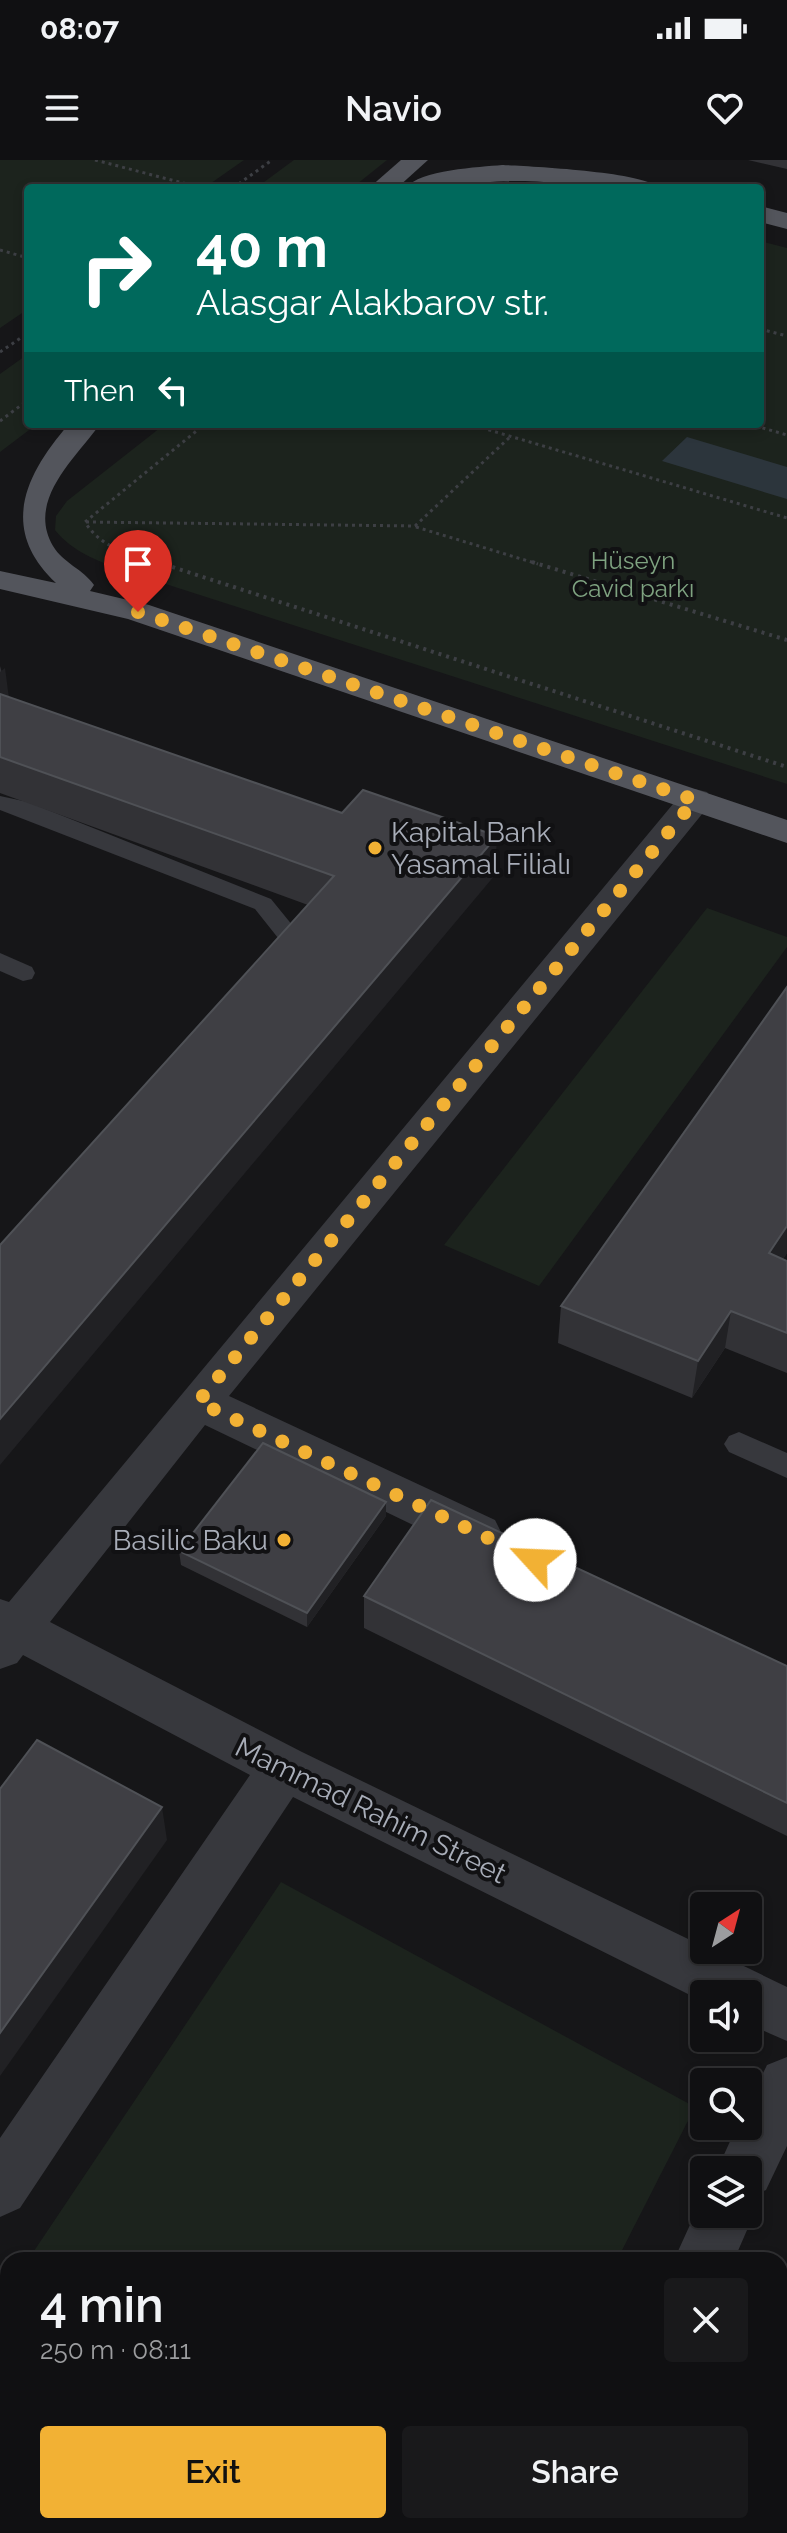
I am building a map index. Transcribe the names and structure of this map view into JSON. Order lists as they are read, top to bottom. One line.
{"streets":{"street":["Mammad Rahim Street"]},"parks":["Hüseyn Cavid parkı"],"places":["Kapital Bank Yasamal Filialı","Basilic Baku"],"north":"top right","page":{"status":"08:07","header":"Navio","turn":["40 m","Alasgar Alakbarov str."],"then":"Then","heading":["4 min","250 m · 08:11"],"buttons":["Exit","Share"]}}
